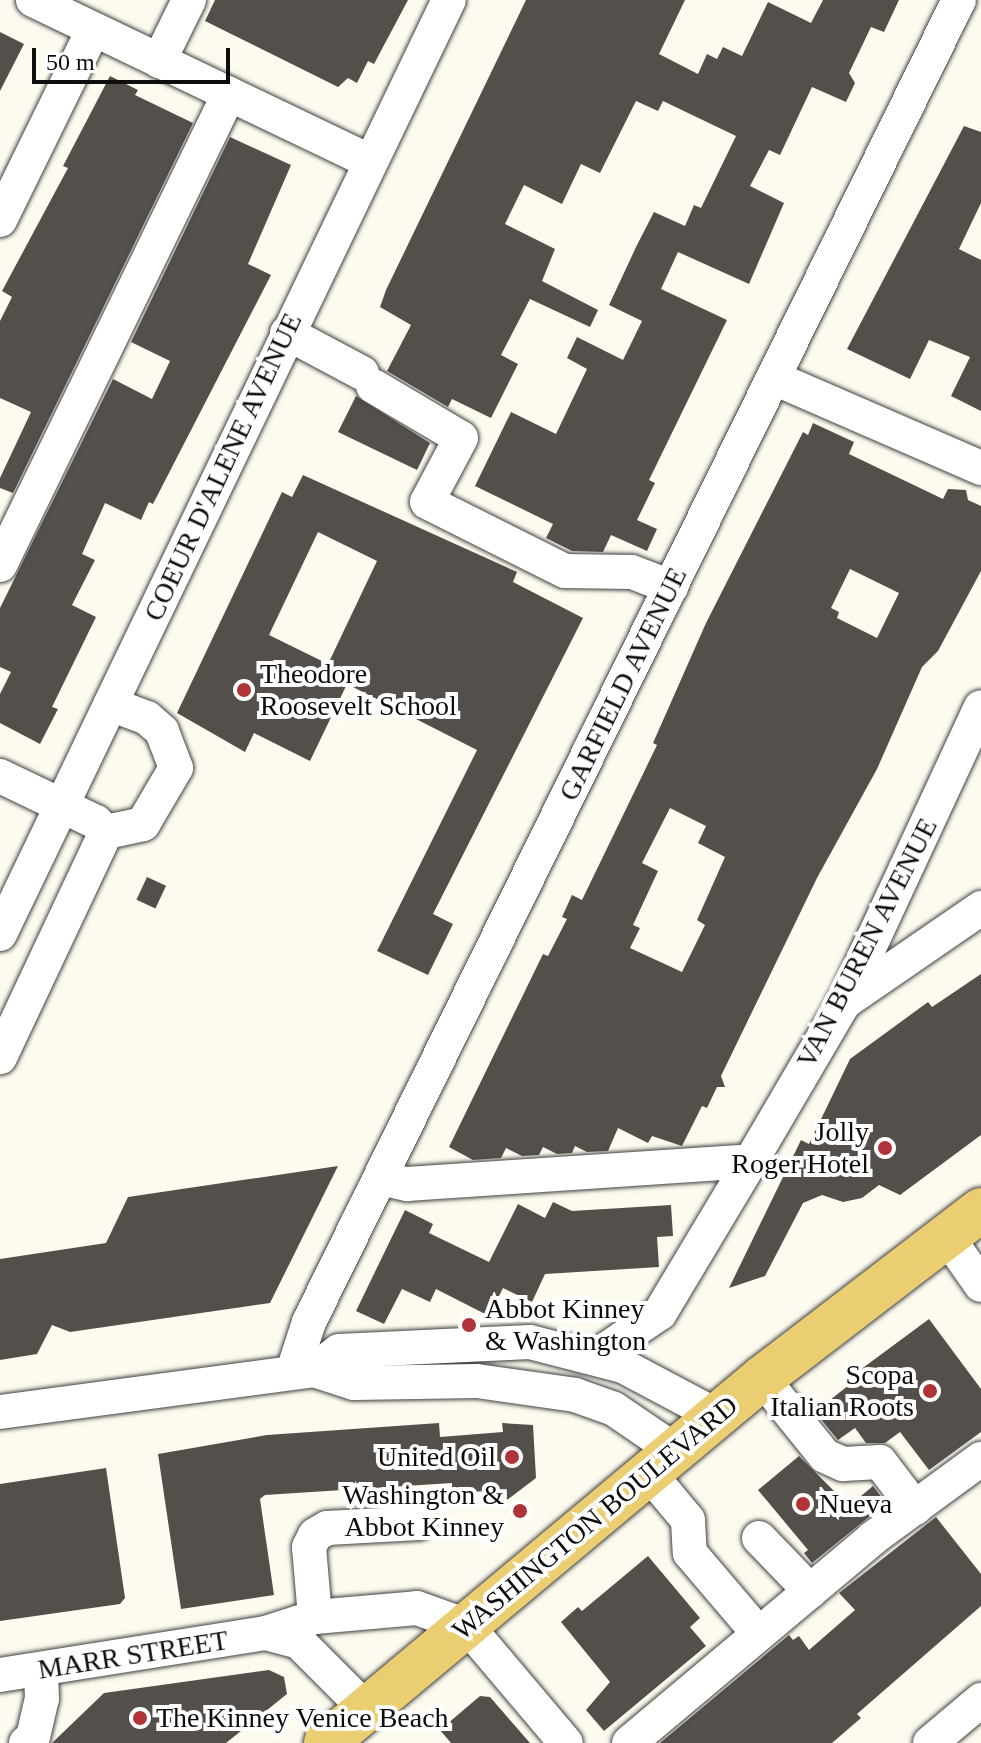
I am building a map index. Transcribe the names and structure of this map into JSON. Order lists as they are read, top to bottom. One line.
{"streets":{"main road":["WASHINGTON BOULEVARD"],"street":["COEUR D'ALENE AVENUE","GARFIELD AVENUE","VAN BUREN AVENUE","MARR STREET"]},"crossings":[["WASHINGTON BOULEVARD","MARR STREET"]],"places":["Theodore Roosevelt School","Jolly Roger Hotel","Abbot Kinney & Washington","Scopa Italian Roots","United Oil","Nueva","Washington & Abbot Kinney","The Kinney Venice Beach"],"scale_bar":"50 m"}
